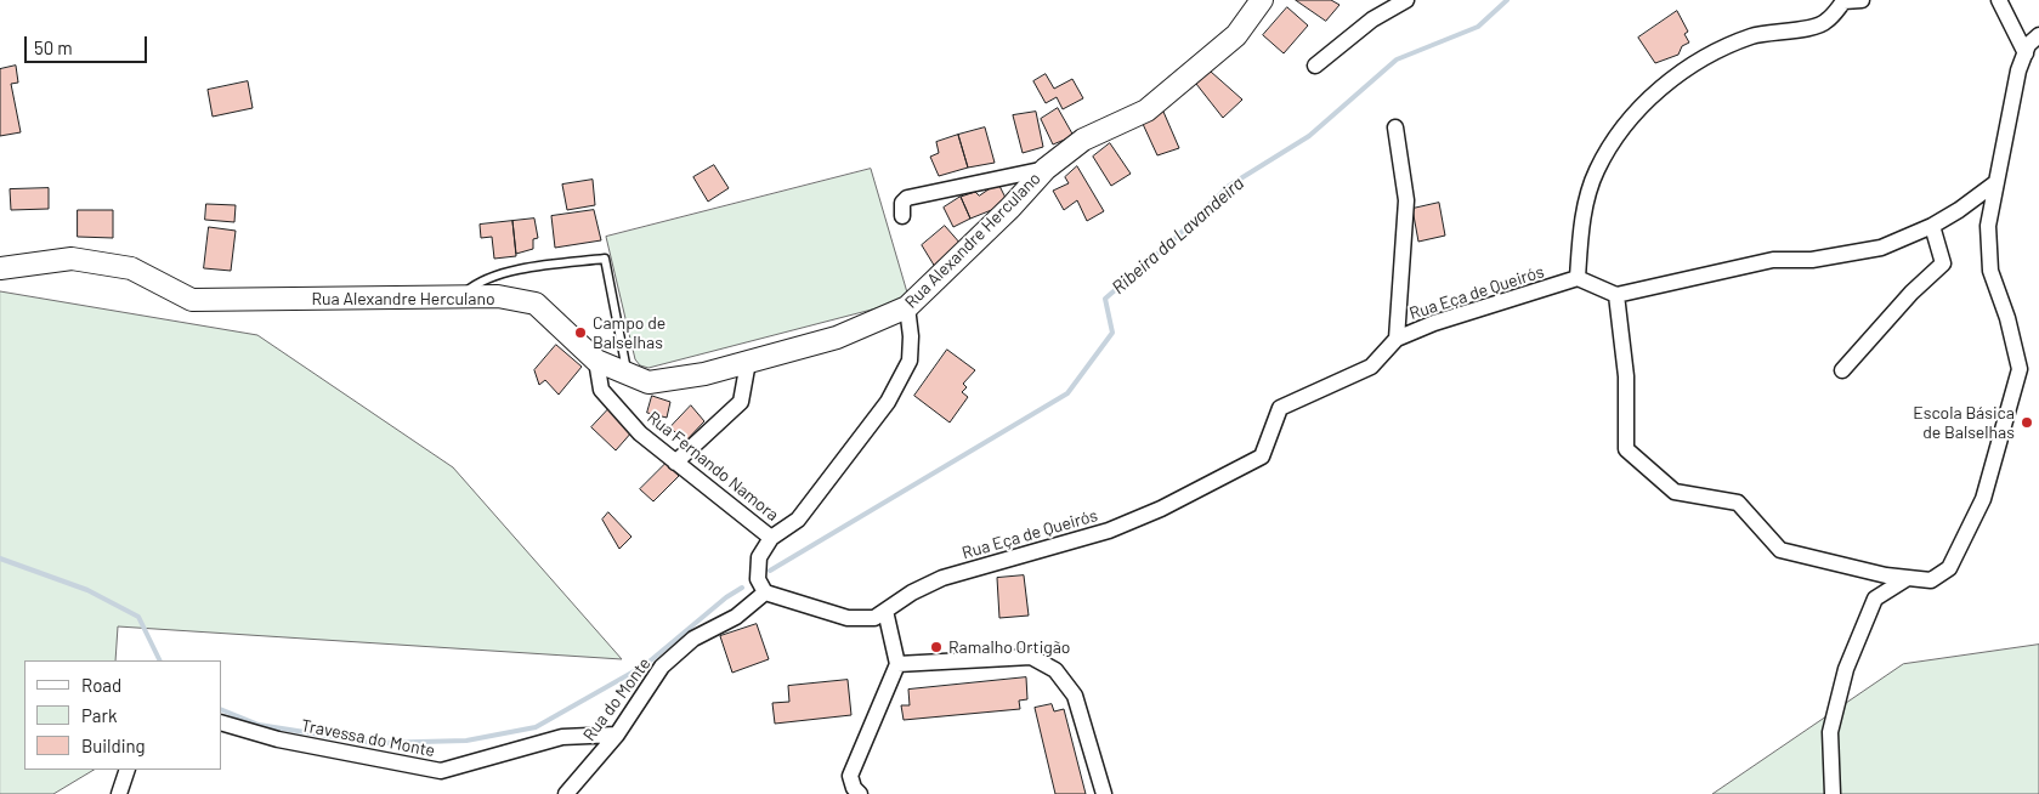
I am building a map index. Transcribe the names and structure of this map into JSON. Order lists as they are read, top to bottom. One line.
{"streets":{"street":["Rua Alexandre Herculano","Rua Eça de Queirós","Rua Fernando Namora","Rua do Monte","Travessa do Monte"]},"crossings":[["Rua Alexandre Herculano","Rua Fernando Namora"],["Rua Eça de Queirós","Rua do Monte"],["Rua do Monte","Travessa do Monte"]],"water":["Ribeira da Lavandeira"],"places":["Campo de Balselhas","Escola Básica de Balselhas","Ramalho Ortigão"],"legend":["Road","Park","Building"],"scale_bar":"50 m"}
